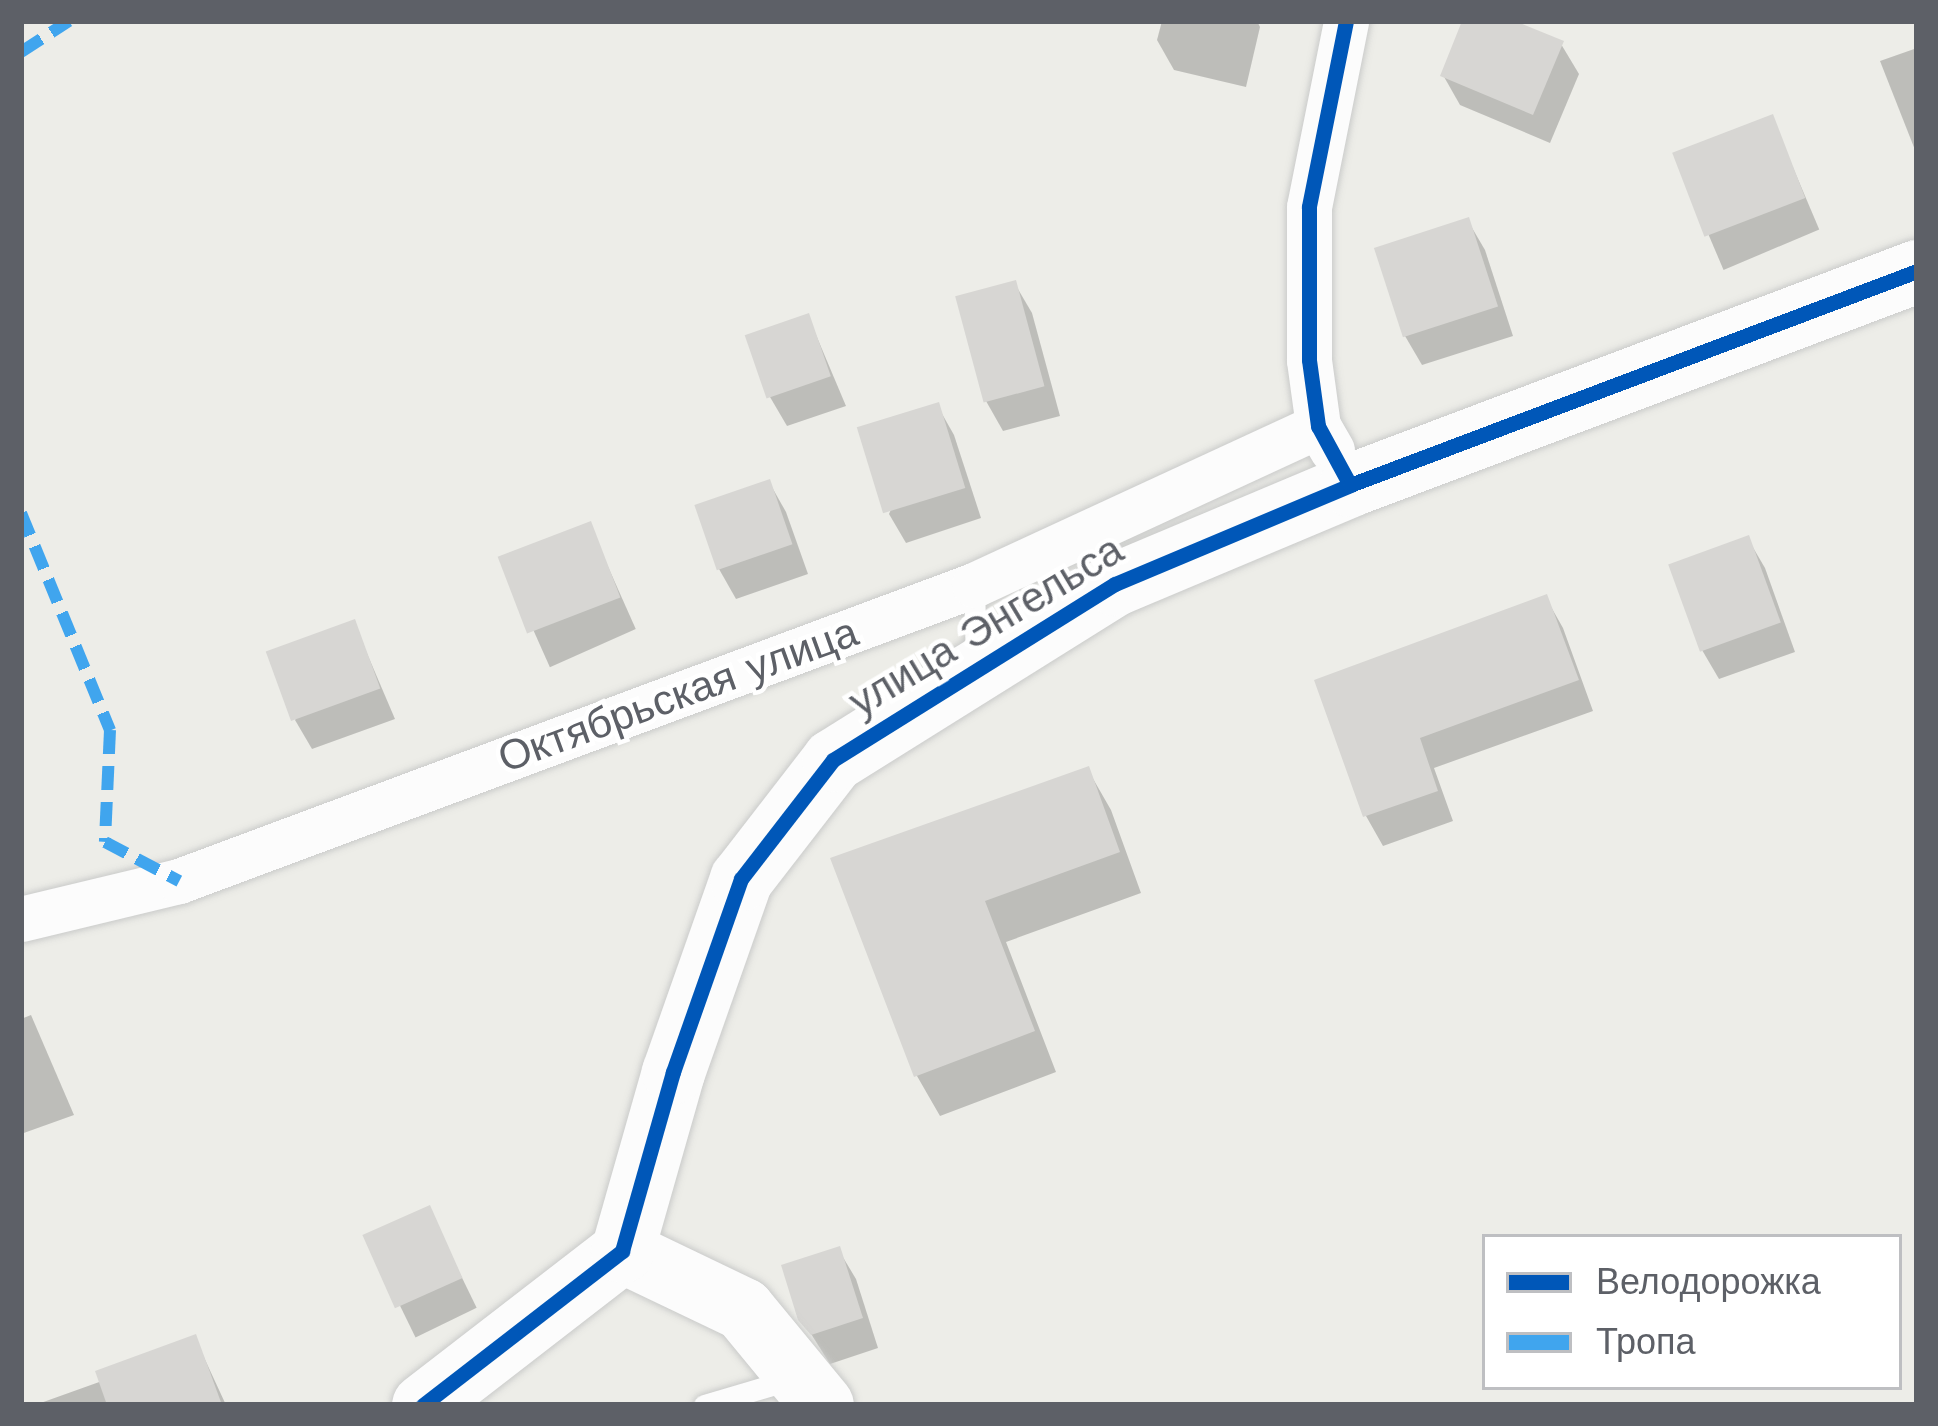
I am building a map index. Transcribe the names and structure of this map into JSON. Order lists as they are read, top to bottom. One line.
{"streets":{"street":["улица Энгельса","Октябрьская улица"]},"legend":["Велодорожка","Тропа"]}
